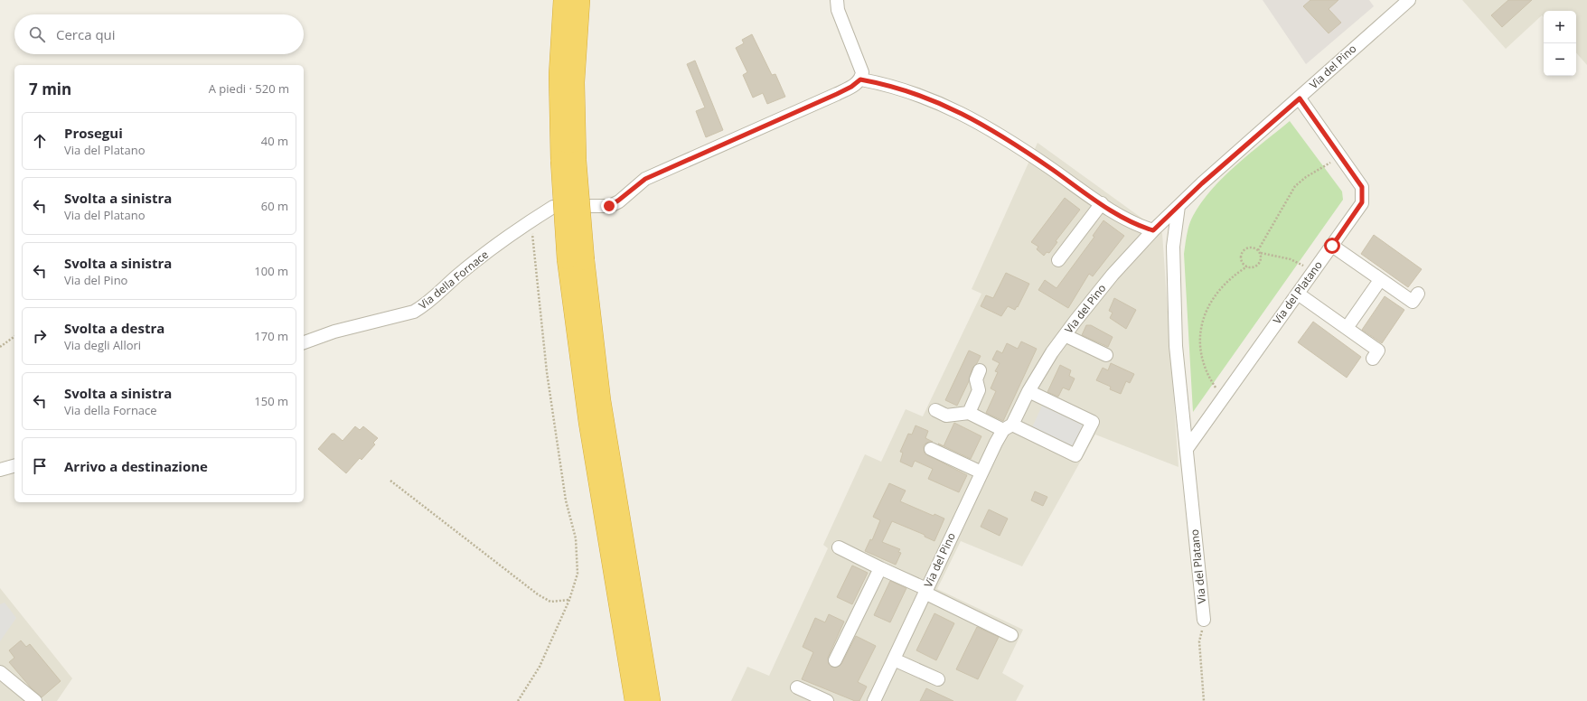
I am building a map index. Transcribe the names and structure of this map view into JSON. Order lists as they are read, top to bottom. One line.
{"streets":{"street":["Via del Pino","Via della Fornace","Via del Platano"]},"crossings":[["Via del Pino","Via del Platano"]],"page":{"map_buttons":["+","−"],"search":"Cerca qui","heading":["7 min","A piedi · 520 m"],"list":[["Prosegui","Via del Platano","40 m"],["Svolta a sinistra","Via del Platano","60 m"],["Svolta a sinistra","Via del Pino","100 m"],["Svolta a destra","Via degli Allori","170 m"],["Svolta a sinistra","Via della Fornace","150 m"],"Arrivo a destinazione"]}}
